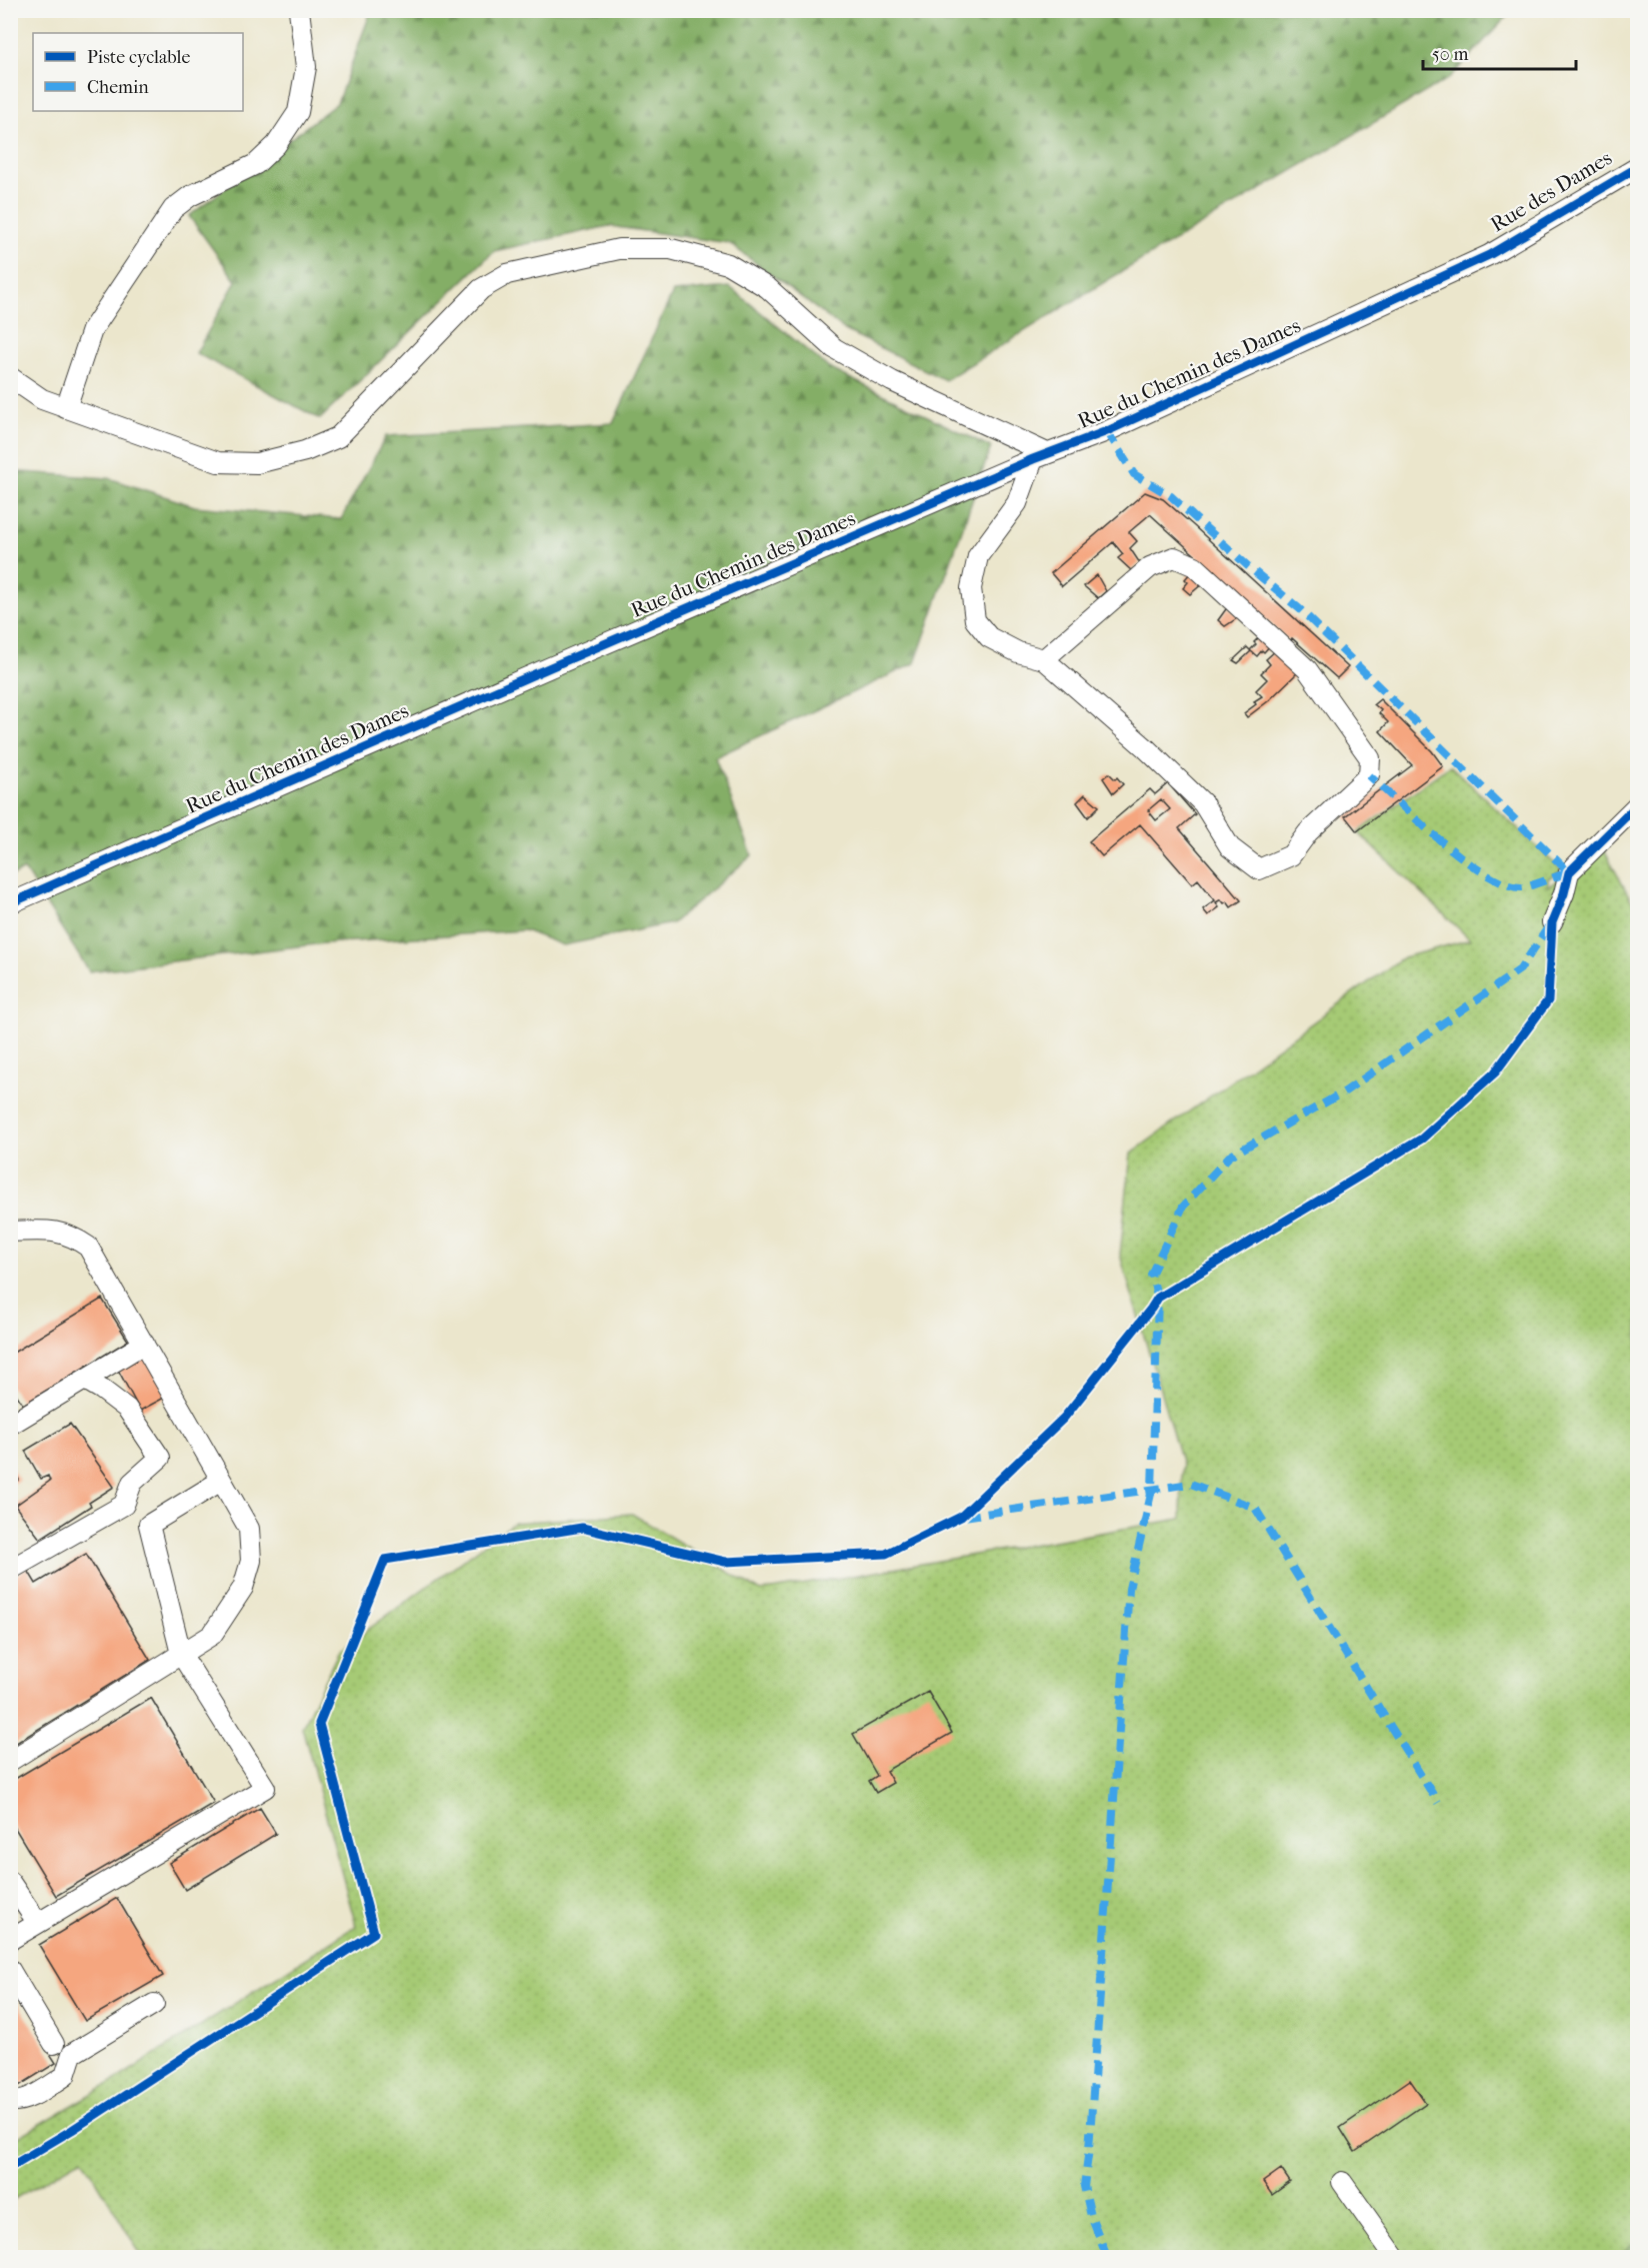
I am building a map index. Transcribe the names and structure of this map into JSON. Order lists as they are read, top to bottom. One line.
{"streets":{"street":["Rue des Dames","Rue du Chemin des Dames"]},"crossings":[["Rue des Dames","Rue du Chemin des Dames"]],"legend":["Piste cyclable","Chemin"],"scale_bar":"50 m"}
